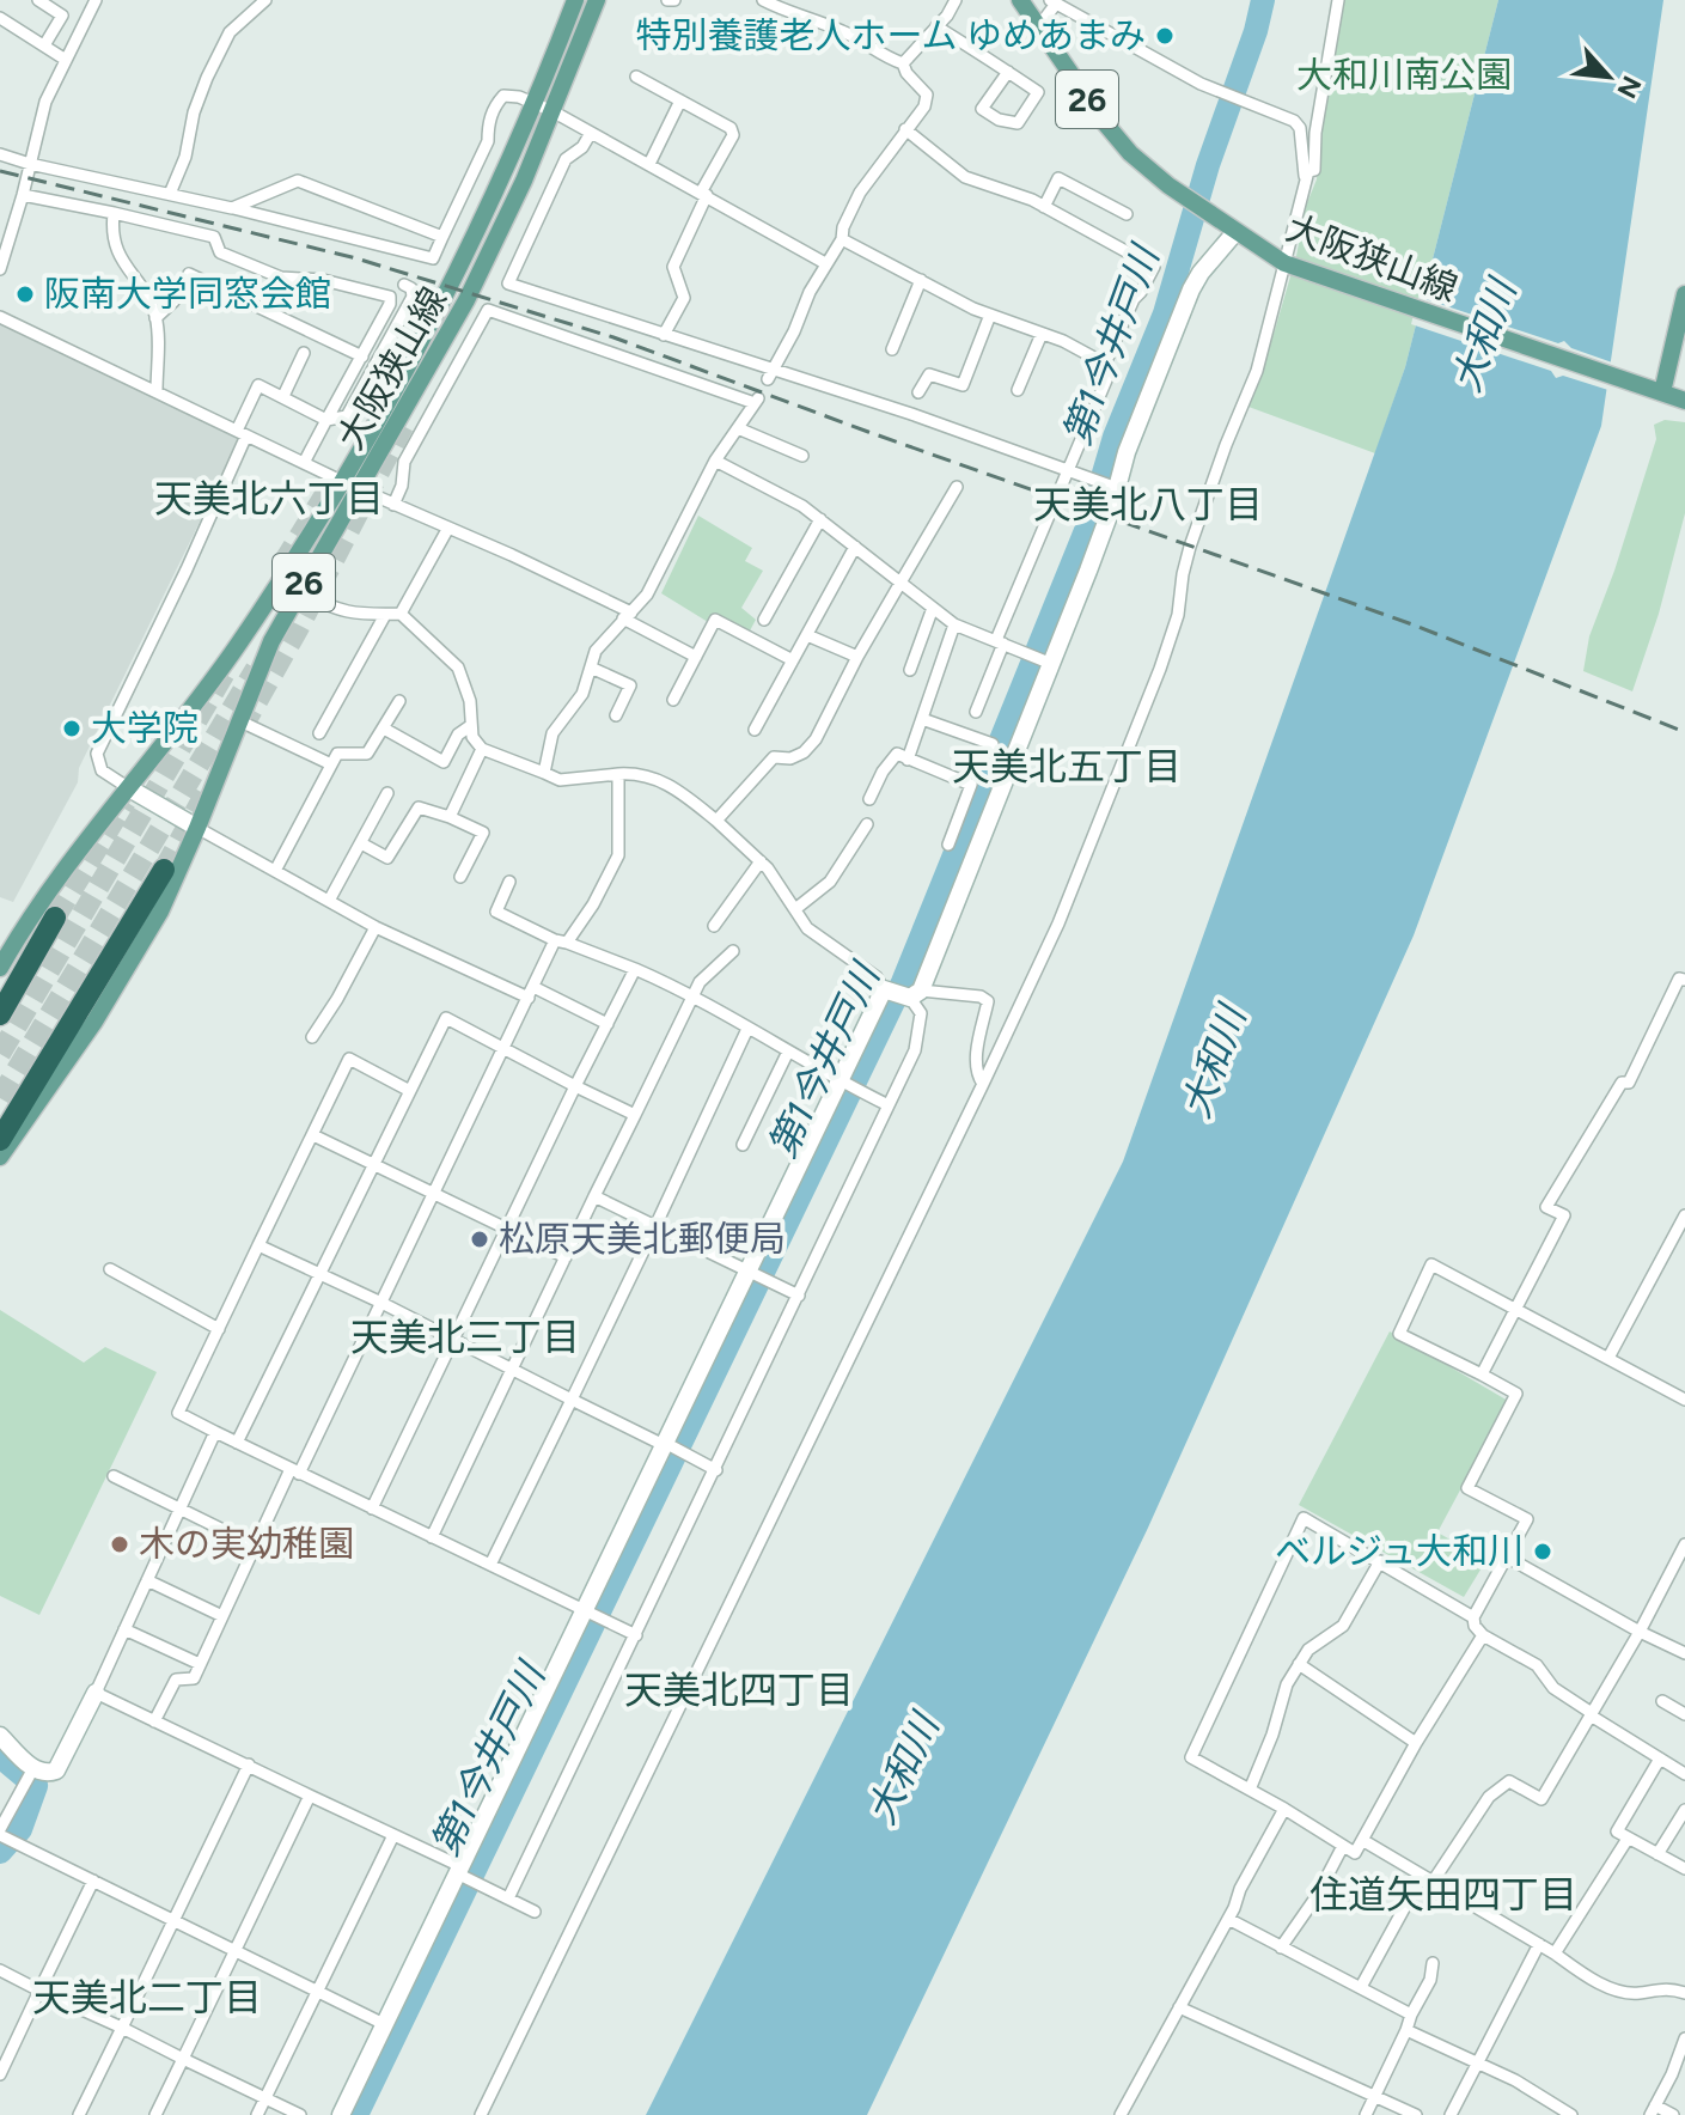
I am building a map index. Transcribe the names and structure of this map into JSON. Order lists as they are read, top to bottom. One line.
{"streets":{"main road":["26","大阪狭山線"]},"districts":["天美北六丁目","天美北八丁目","天美北五丁目","天美北三丁目","天美北四丁目","住道矢田四丁目","天美北二丁目"],"water":["大和川","第1今井戸川"],"parks":["大和川南公園"],"places":["特別養護老人ホーム ゆめあまみ","阪南大学同窓会館","大学院","松原天美北郵便局","木の実幼稚園","ベルジュ大和川"],"north":"bottom right"}
